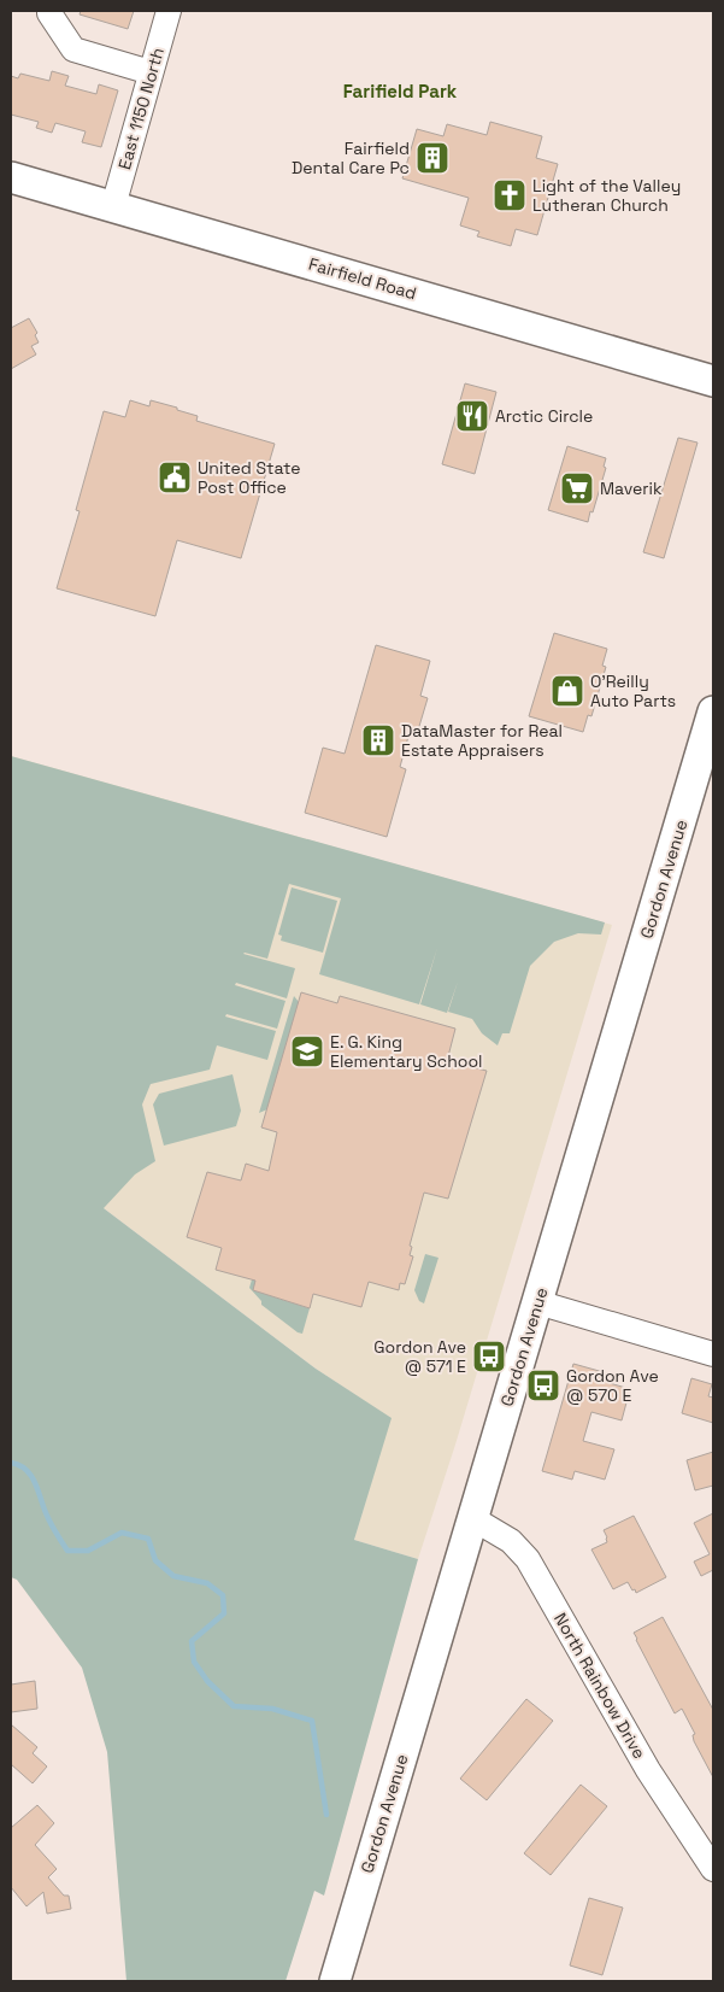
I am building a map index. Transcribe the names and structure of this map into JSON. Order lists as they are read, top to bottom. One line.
{"streets":{"main road":["Fairfield Road","Gordon Avenue"],"street":["East 1150 North","North Rainbow Drive"]},"crossings":[["East 1150 North","Fairfield Road"],["Gordon Avenue","North Rainbow Drive"]],"districts":["Farifield Park"],"places":{"building":["Fairfield Dental Care Pc","DataMaster for Real Estate Appraisers"],"church":["Light of the Valley Lutheran Church"],"restaurant":["Arctic Circle"],"public building":["United State Post Office"],"supermarket":["Maverik"],"shop":["O'Reilly Auto Parts"],"school or university":["E. G. King Elementary School"],"bus stop":["Gordon Ave @ 571 E","Gordon Ave @ 570 E"]}}
